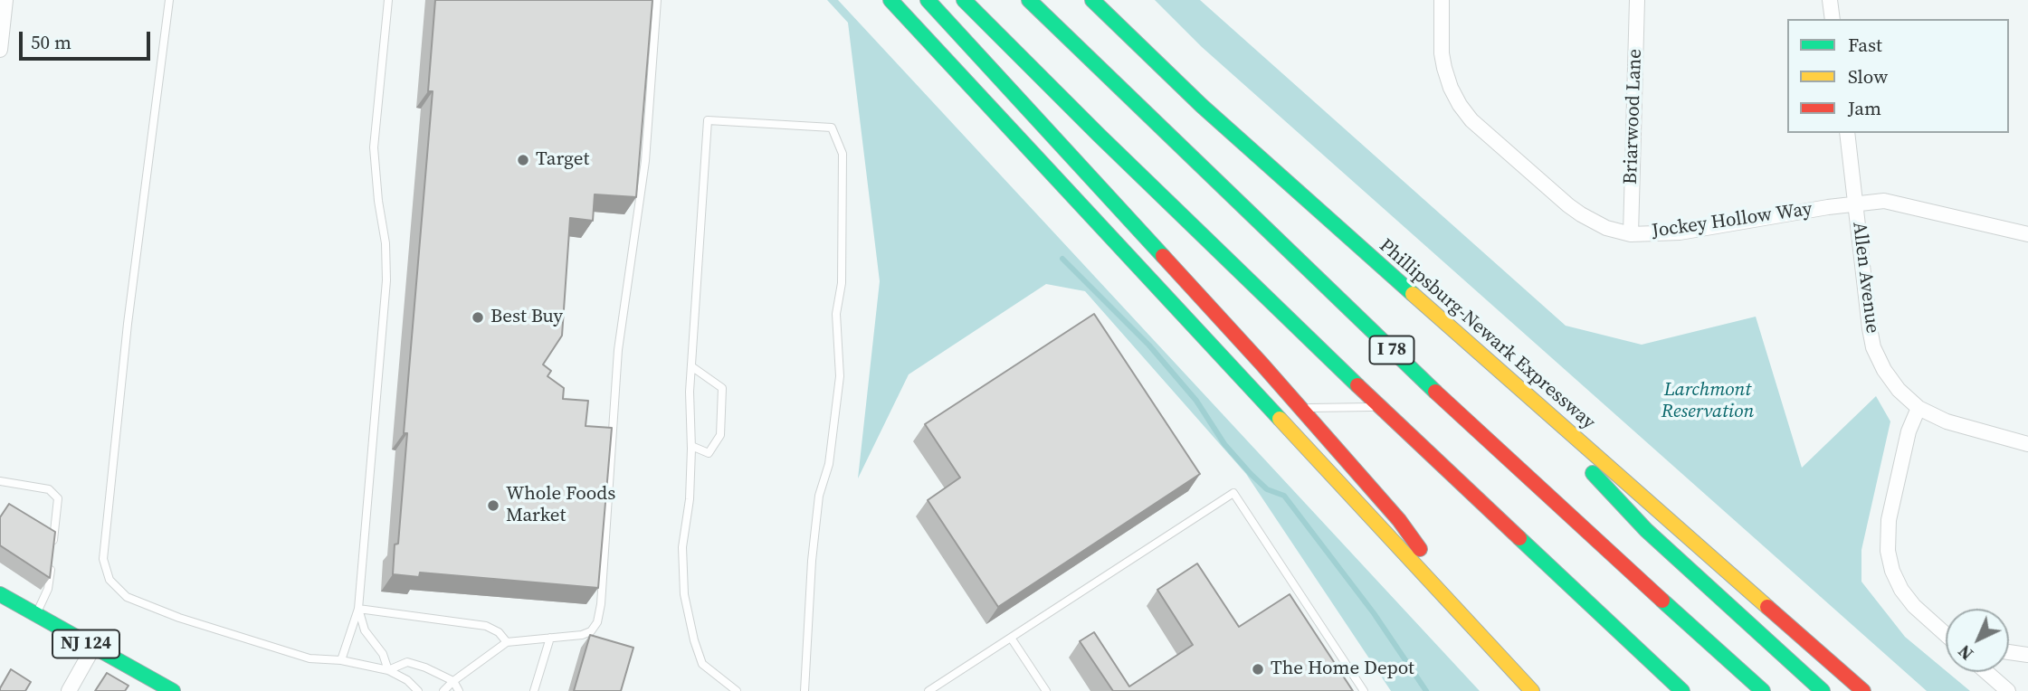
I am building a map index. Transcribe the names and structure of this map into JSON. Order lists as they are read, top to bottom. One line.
{"streets":{"main road":["Phillipsburg-Newark Expressway","I 78","NJ 124"],"street":["Briarwood Lane","Jockey Hollow Way","Allen Avenue"]},"crossings":[["Briarwood Lane","Jockey Hollow Way"],["Jockey Hollow Way","Allen Avenue"]],"parks":["Larchmont Reservation"],"places":["Target","Best Buy","Whole Foods Market","The Home Depot"],"legend":["Fast","Slow","Jam"],"scale_bar":"50 m","north":"bottom left"}
